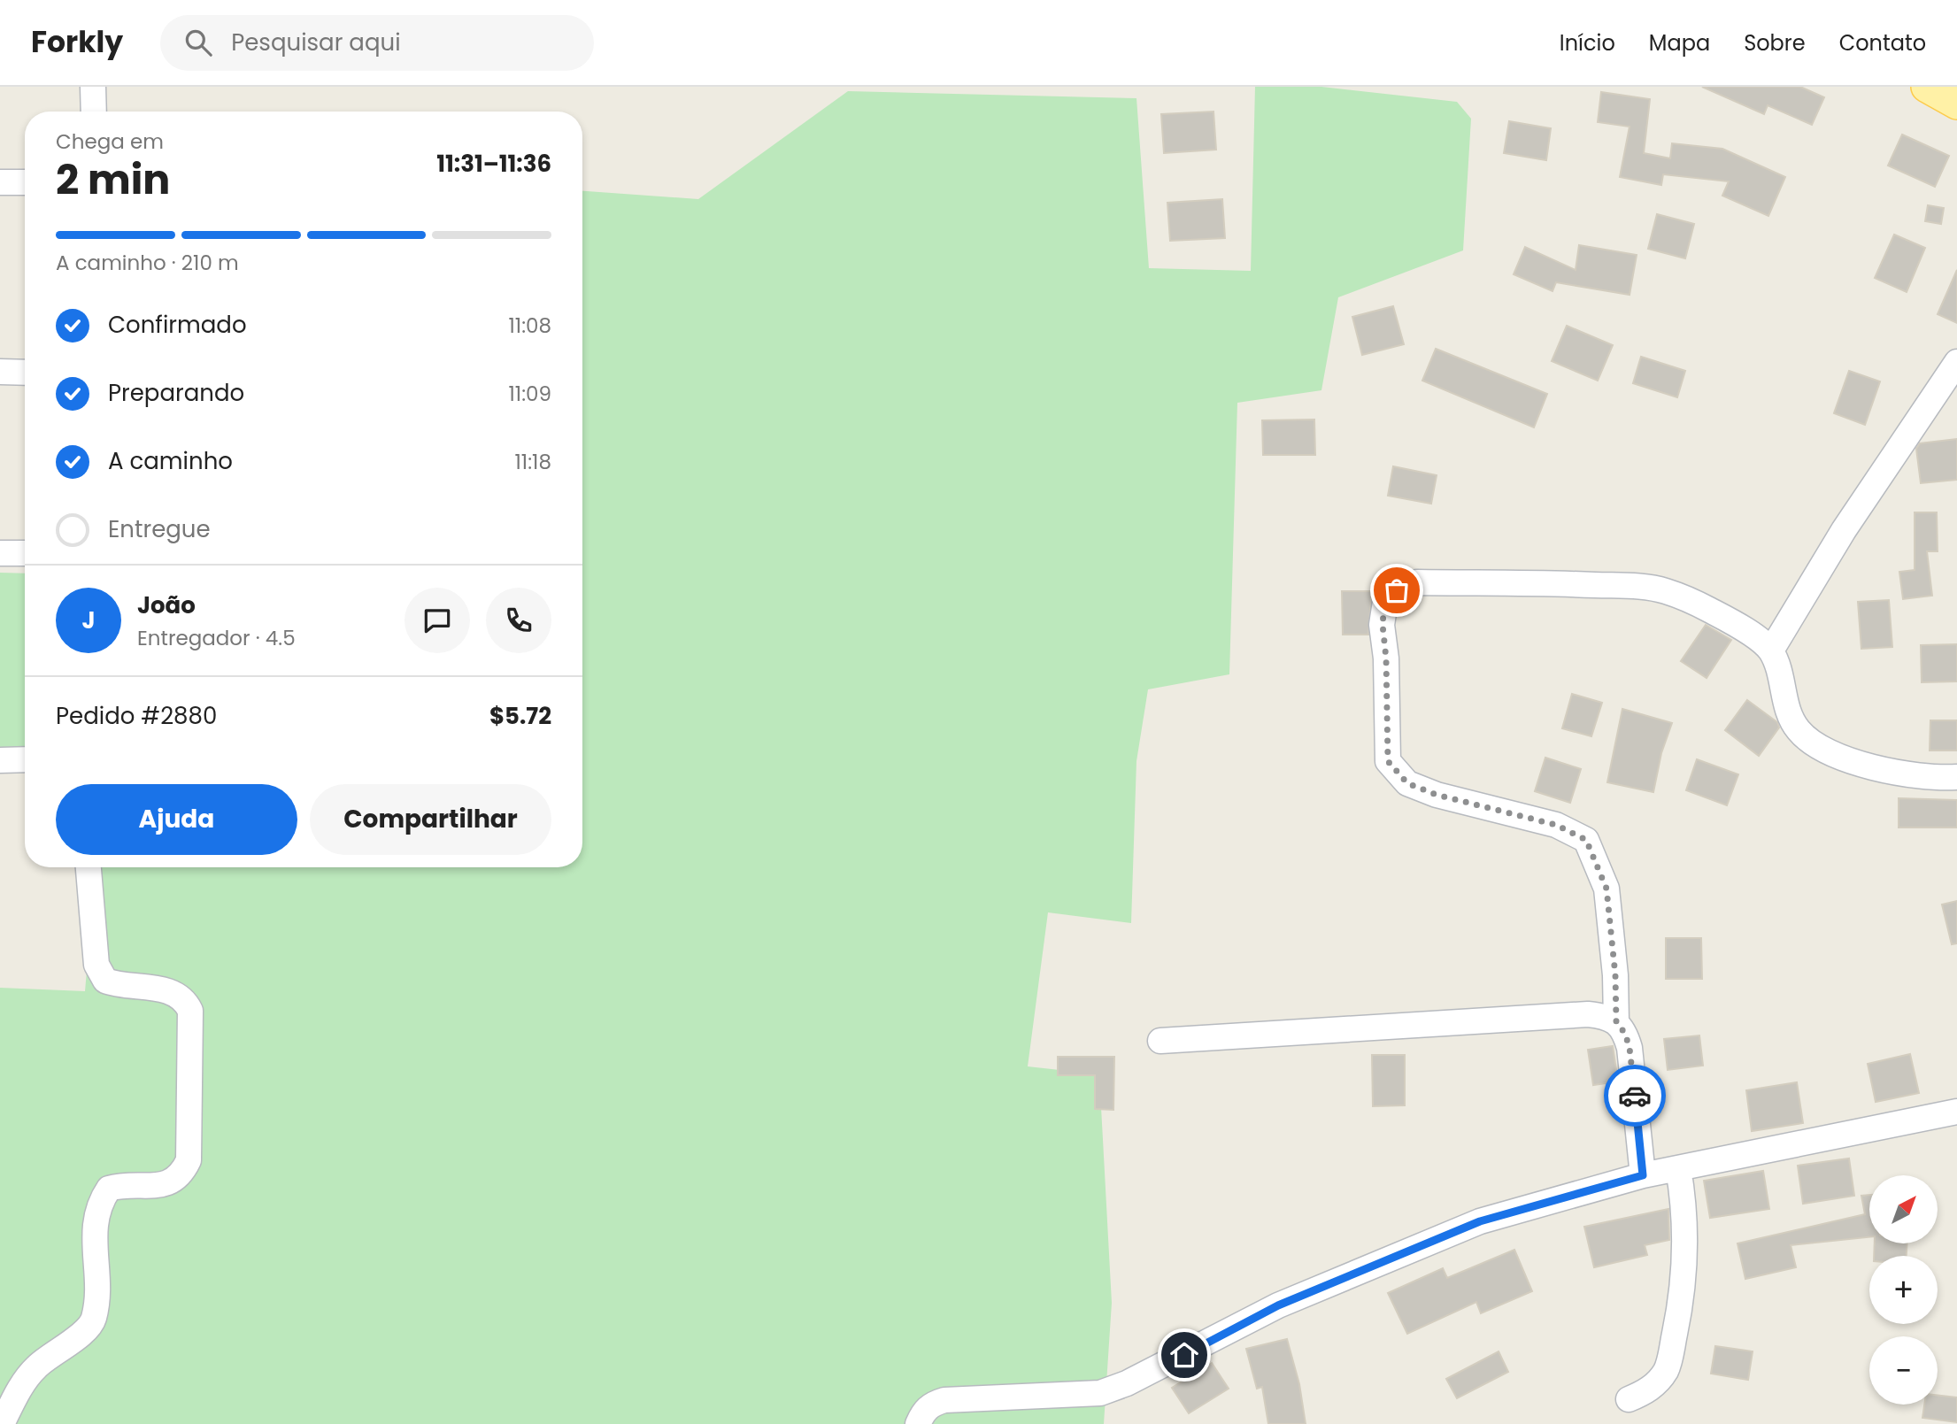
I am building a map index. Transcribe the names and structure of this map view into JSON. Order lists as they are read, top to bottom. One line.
{"north":"top right","page":{"header":"Forkly","search":"Pesquisar aqui","nav":["Início","Mapa","Sobre","Contato"],"heading":["2 min","Chega em","11:31–11:36"],"panel":["João","Entregador · 4.5","Pedido #2880","$5.72"],"bar":"A caminho · 210 m","list":[["Confirmado","11:08"],["Preparando","11:09"],["A caminho","11:18"],"Entregue"],"round":"J","buttons":["Ajuda","Compartilhar"],"map_buttons":["+","−"]}}
